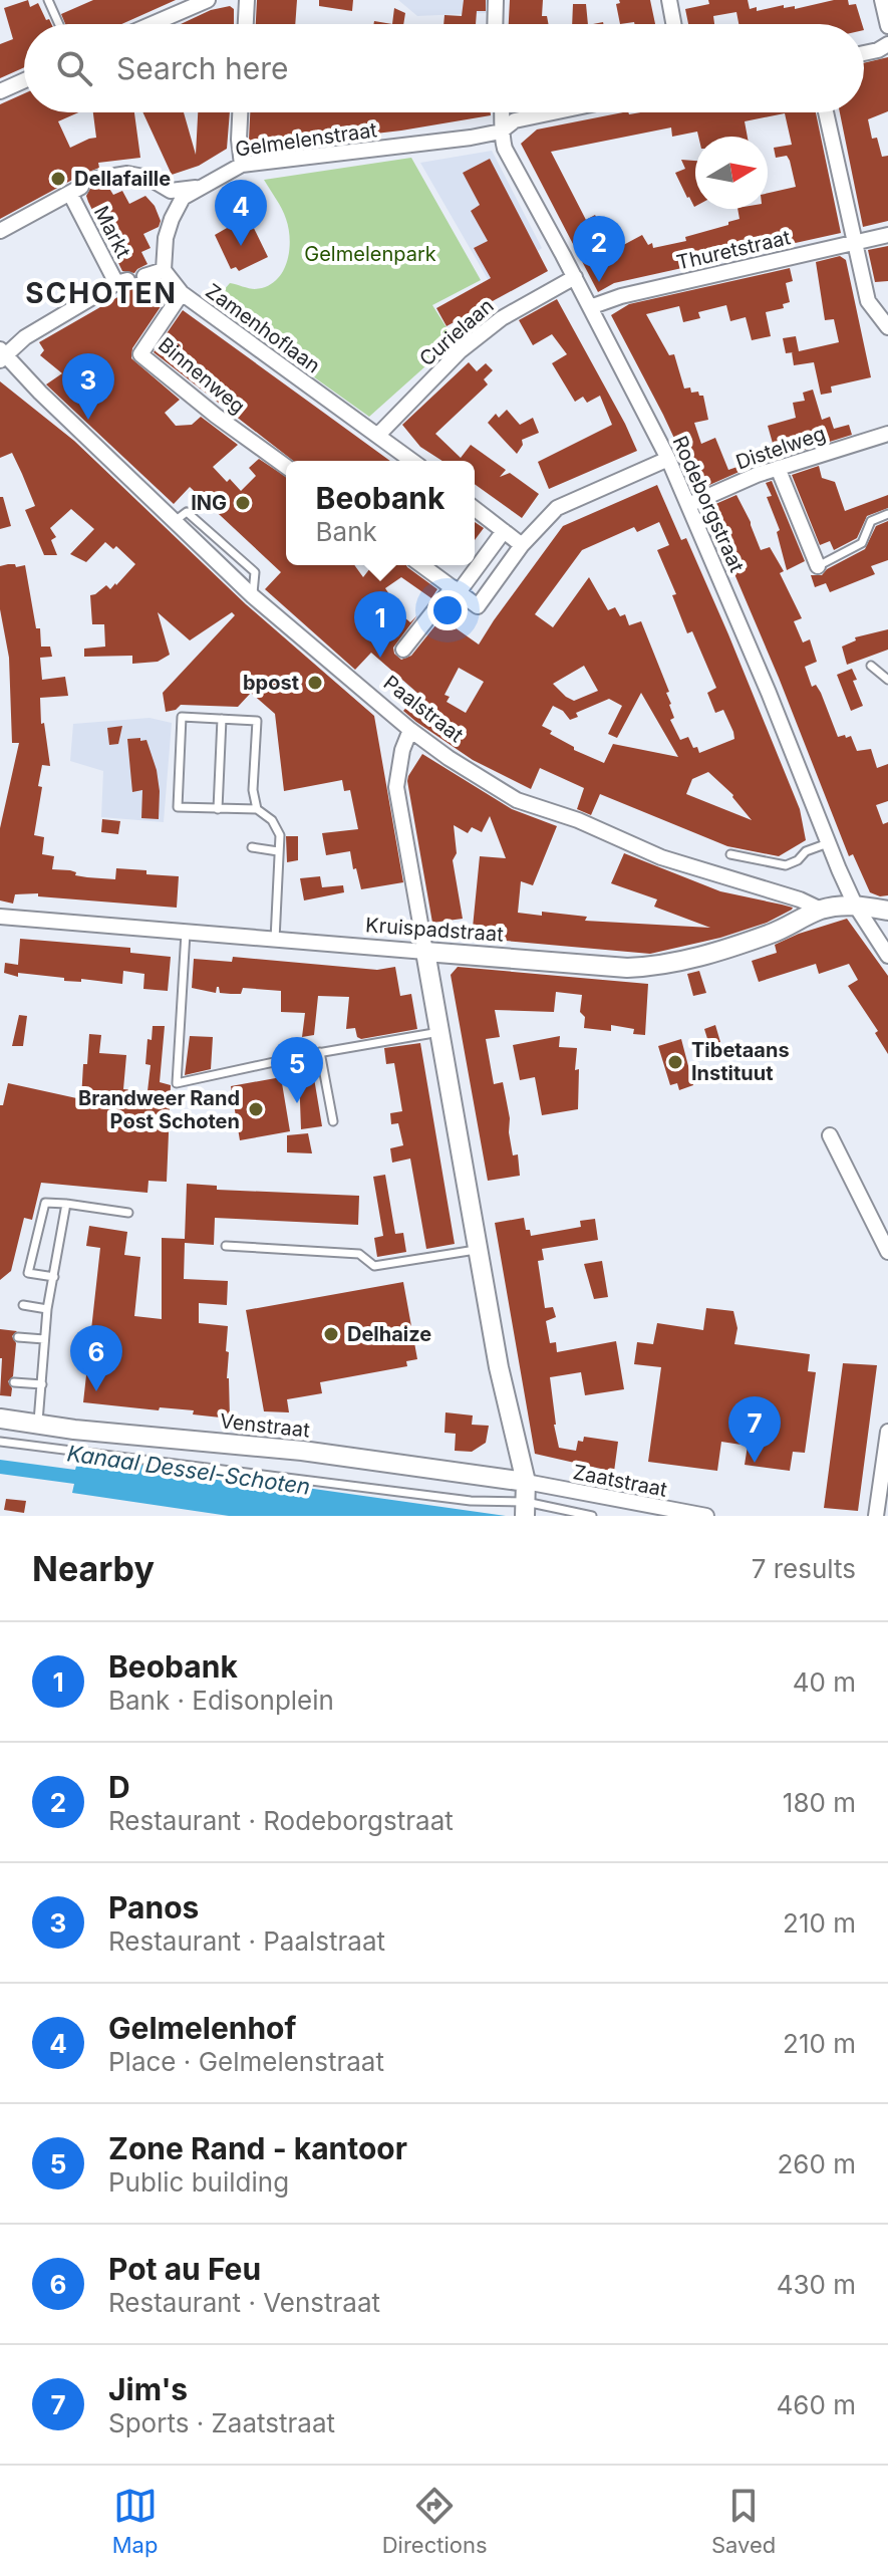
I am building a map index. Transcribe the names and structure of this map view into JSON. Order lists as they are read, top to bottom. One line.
{"streets":{"street":["Gelmelenstraat","Markt","Thuretstraat","Zamenhoflaan","Curielaan","Binnenweg","Distelweg","Rodeborgstraat","Paalstraat","Kruispadstraat","Venstraat","Zaatstraat"]},"crossings":[["Gelmelenstraat","Rodeborgstraat"],["Markt","Paalstraat"],["Thuretstraat","Rodeborgstraat"],["Zamenhoflaan","Curielaan"],["Zamenhoflaan","Binnenweg"],["Curielaan","Rodeborgstraat"],["Distelweg","Rodeborgstraat"],["Rodeborgstraat","Kruispadstraat"],["Paalstraat","Kruispadstraat"],["Venstraat","Zaatstraat"]],"districts":["SCHOTEN"],"water":["Kanaal Dessel-Schoten"],"parks":["Gelmelenpark"],"places":["Dellafaille","ING","bpost","Tibetaans Instituut","Brandweer Rand Post Schoten","Delhaize"],"north":"right","page":{"search":"Search here","pins":["4","2","3","1","5","6","7"],"popup":["Beobank","Bank"],"heading":["Nearby","7 results"],"list":[{"mark":"1","name":"Beobank","note":"Bank · Edisonplein","value":"40 m"},{"mark":"2","name":"D","note":"Restaurant · Rodeborgstraat","value":"180 m"},{"mark":"3","name":"Panos","note":"Restaurant · Paalstraat","value":"210 m"},{"mark":"4","name":"Gelmelenhof","note":"Place · Gelmelenstraat","value":"210 m"},{"mark":"5","name":"Zone Rand - kantoor","note":"Public building","value":"260 m"},{"mark":"6","name":"Pot au Feu","note":"Restaurant · Venstraat","value":"430 m"},{"mark":"7","name":"Jim's","note":"Sports · Zaatstraat","value":"460 m"}],"nav":["Map","Directions","Saved"]}}
